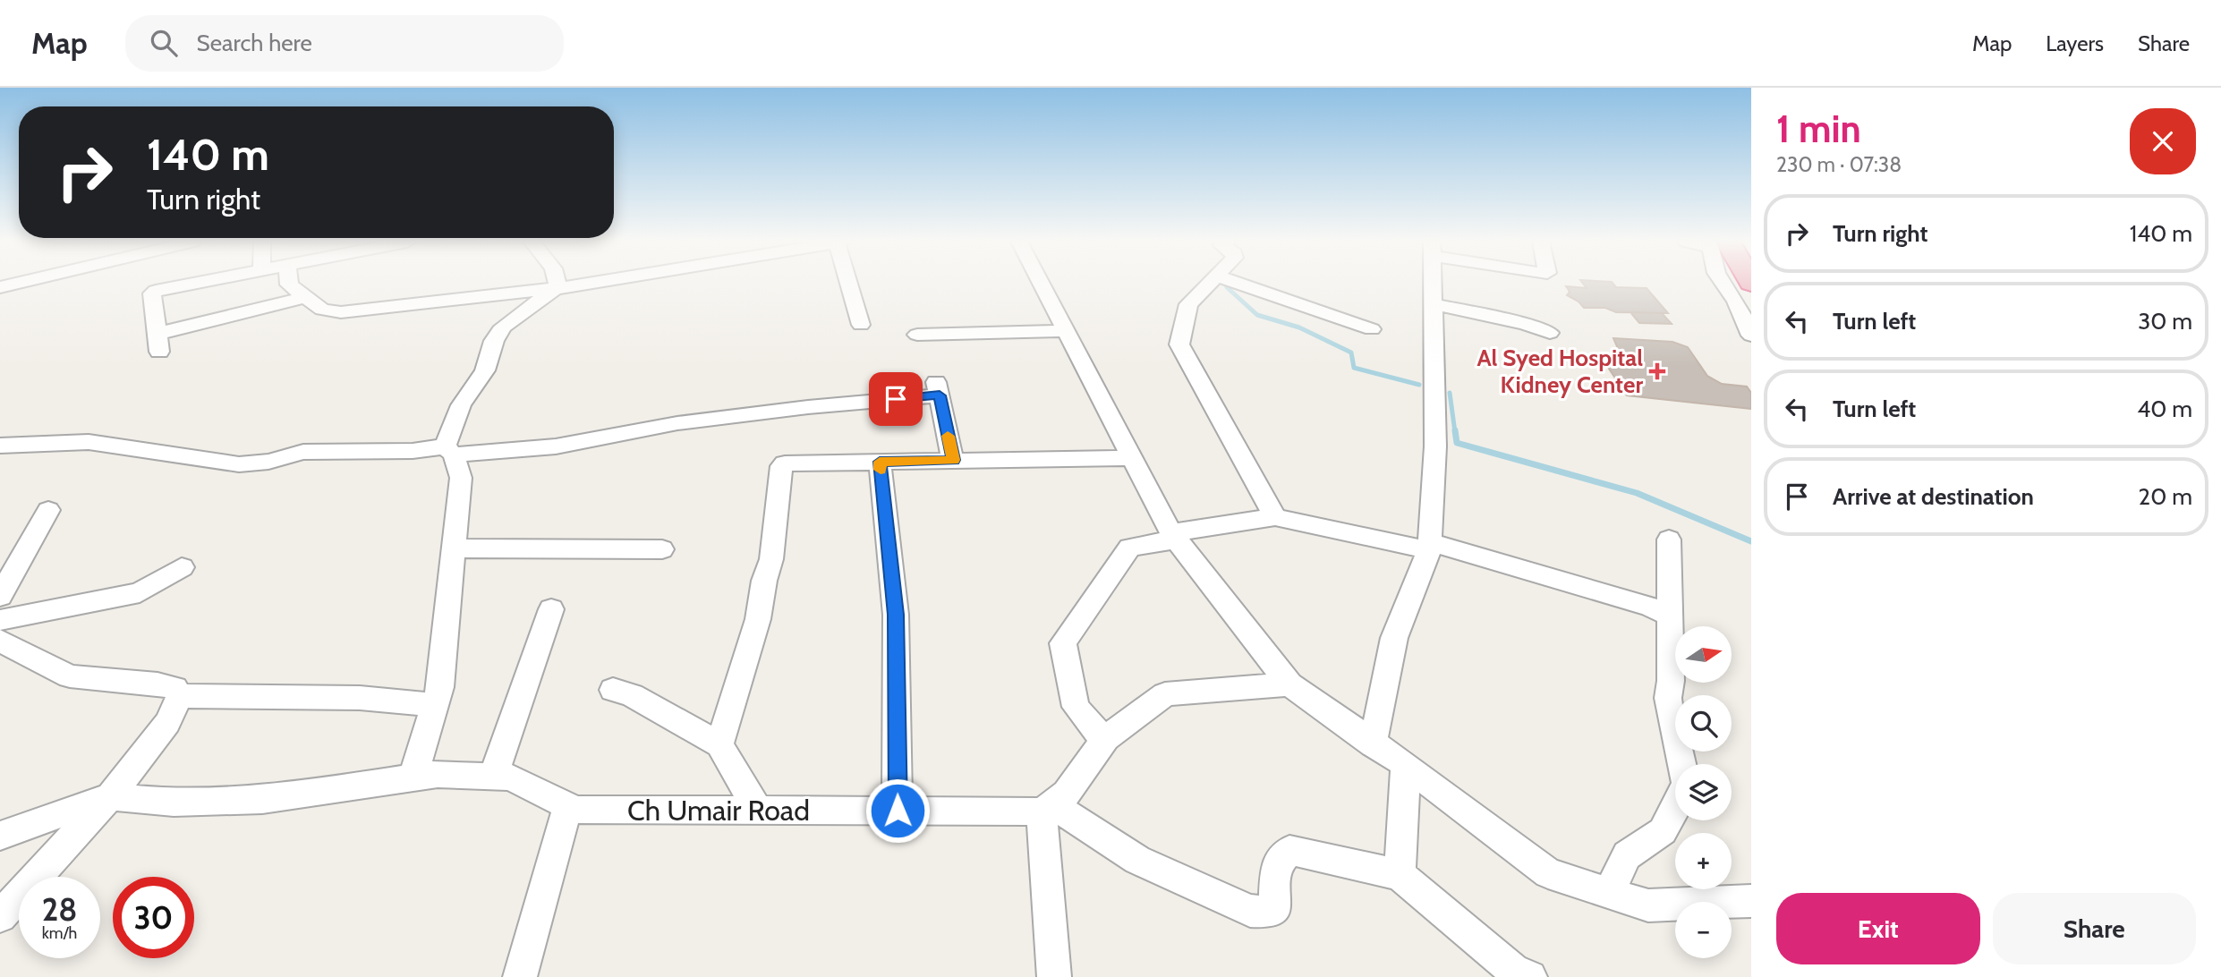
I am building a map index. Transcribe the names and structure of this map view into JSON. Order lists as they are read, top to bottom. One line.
{"streets":{"street":["Ch Umair Road"]},"places":{"health":["Al Syed Hospital Kidney Center"]},"north":"right","page":{"header":"Map","search":"Search here","nav":["Map","Layers","Share"],"heading":["1 min","230 m · 07:38"],"turn":["140 m","Turn right"],"list":[{"name":"Turn right","value":"140 m"},{"name":"Turn left","value":"30 m"},{"name":"Turn left","value":"40 m"},{"name":"Arrive at destination","value":"20 m"}],"map_buttons":["+","−"],"speed":"28 km/h","limit":"30","buttons":["Exit","Share"]}}
